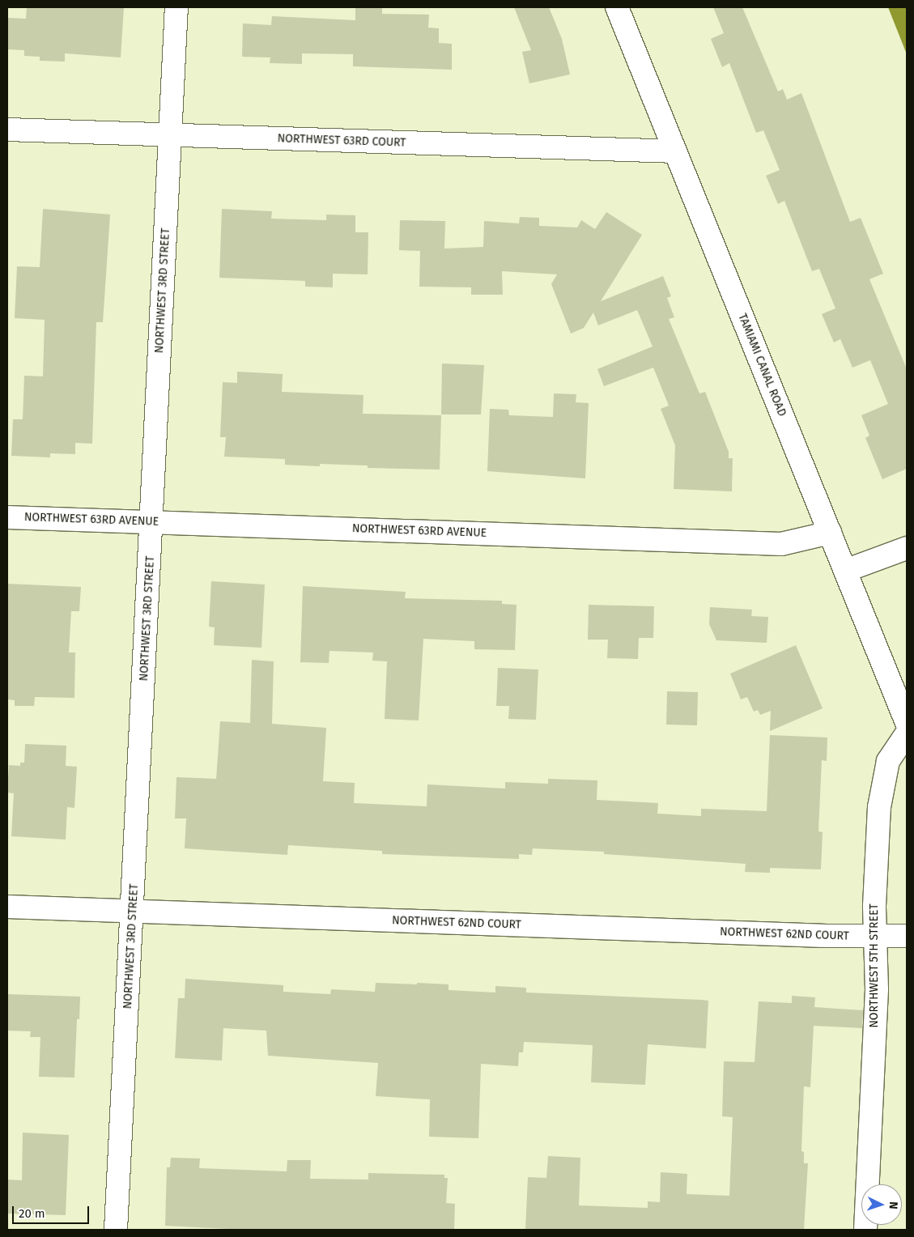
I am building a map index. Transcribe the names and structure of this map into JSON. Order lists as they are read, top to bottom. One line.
{"streets":{"street":["NORTHWEST 63RD COURT","NORTHWEST 3RD STREET","TAMIAMI CANAL ROAD","NORTHWEST 63RD AVENUE","NORTHWEST 62ND COURT","NORTHWEST 5TH STREET"]},"crossings":[["NORTHWEST 63RD COURT","NORTHWEST 3RD STREET"],["NORTHWEST 63RD COURT","TAMIAMI CANAL ROAD"],["NORTHWEST 3RD STREET","NORTHWEST 63RD AVENUE"],["NORTHWEST 3RD STREET","NORTHWEST 62ND COURT"],["TAMIAMI CANAL ROAD","NORTHWEST 63RD AVENUE"],["NORTHWEST 62ND COURT","NORTHWEST 5TH STREET"]],"scale_bar":"20 m","north":"right"}
